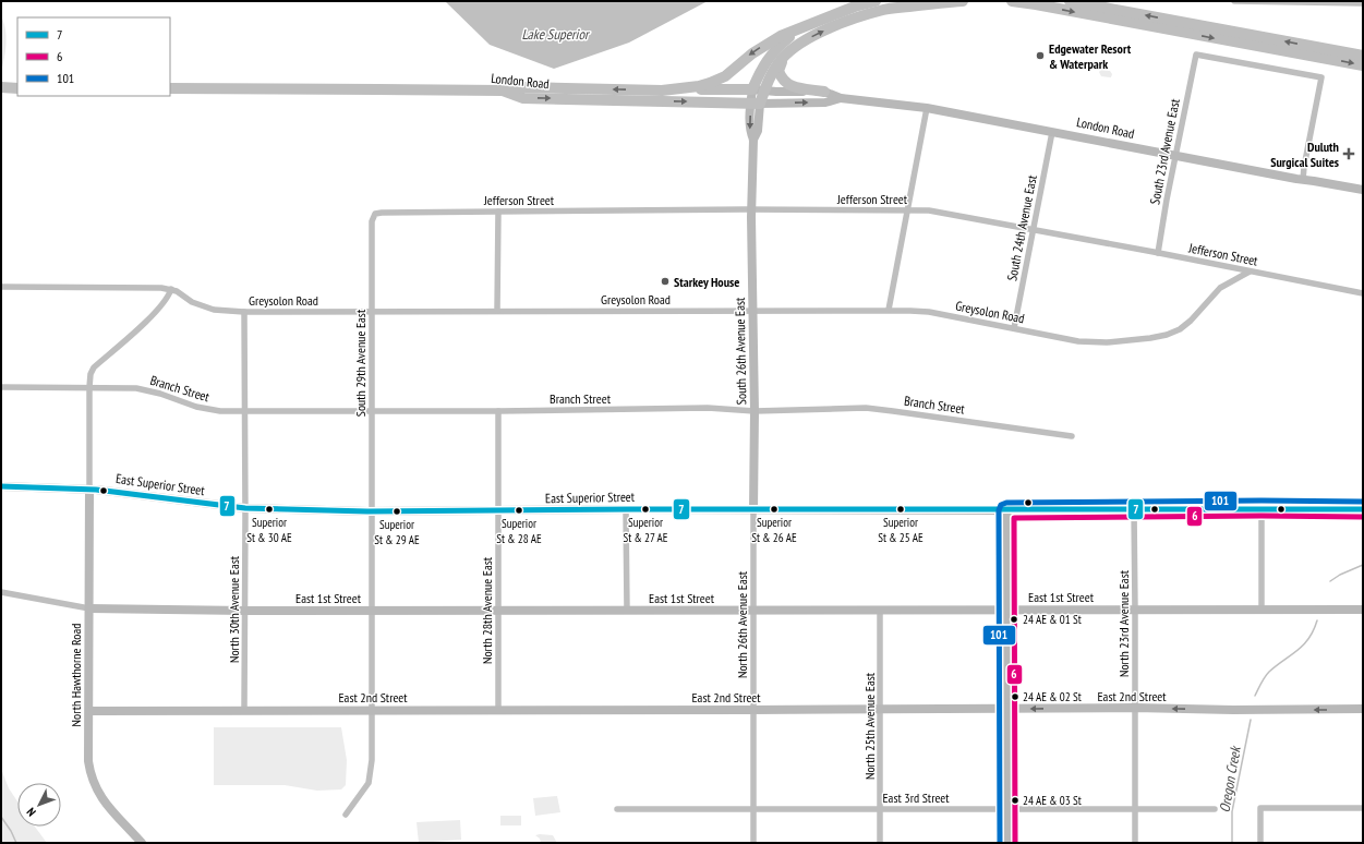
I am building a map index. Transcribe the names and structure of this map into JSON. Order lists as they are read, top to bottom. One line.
{"streets":{"highway":["London Road"],"street":["South 23rd Avenue East","Jefferson Street","South 24th Avenue East","Greysolon Road","South 26th Avenue East","South 29th Avenue East","Branch Street","East Superior Street","East 1st Street","North 30th Avenue East","North 28th Avenue East","North 23rd Avenue East","North 26th Avenue East","North Hawthorne Road","East 2nd Street","North 25th Avenue East","East 3rd Street"]},"crossings":[["London Road","South 23rd Avenue East"],["London Road","South 24th Avenue East"],["London Road","South 26th Avenue East"],["South 23rd Avenue East","Jefferson Street"],["Jefferson Street","South 24th Avenue East"],["Jefferson Street","Greysolon Road"],["Jefferson Street","South 26th Avenue East"],["Jefferson Street","South 29th Avenue East"],["South 24th Avenue East","Greysolon Road"],["Greysolon Road","South 26th Avenue East"],["Greysolon Road","South 29th Avenue East"],["Greysolon Road","North 30th Avenue East"],["South 26th Avenue East","Branch Street"],["South 26th Avenue East","East Superior Street"],["South 26th Avenue East","North 26th Avenue East"],["South 29th Avenue East","Branch Street"],["South 29th Avenue East","East Superior Street"],["South 29th Avenue East","East 1st Street"],["South 29th Avenue East","East 2nd Street"],["Branch Street","North 30th Avenue East"],["Branch Street","North 28th Avenue East"],["East Superior Street","North 30th Avenue East"],["East Superior Street","North 28th Avenue East"],["East Superior Street","North 23rd Avenue East"],["East Superior Street","North 26th Avenue East"],["East Superior Street","North Hawthorne Road"],["East 1st Street","North 30th Avenue East"],["East 1st Street","North 28th Avenue East"],["East 1st Street","North 23rd Avenue East"],["East 1st Street","North 26th Avenue East"],["East 1st Street","North Hawthorne Road"],["East 1st Street","North 25th Avenue East"],["North 30th Avenue East","East 2nd Street"],["North 28th Avenue East","East 2nd Street"],["North 23rd Avenue East","East 2nd Street"],["North 23rd Avenue East","East 3rd Street"],["North 26th Avenue East","East 2nd Street"],["North 26th Avenue East","East 3rd Street"],["North Hawthorne Road","East 2nd Street"],["East 2nd Street","North 25th Avenue East"],["North 25th Avenue East","East 3rd Street"]],"water":["Lake Superior","Oregon Creek"],"places":{"other":["Edgewater Resort & Waterpark","Starkey House","Superior St & 30 AE","Superior St & 27 AE","Superior St & 26 AE","Superior St & 25 AE","Superior St & 28 AE","Superior St & 29 AE","24 AE & 01 St","24 AE & 02 St","24 AE & 03 St"],"health":["Duluth Surgical Suites"]},"lines":["transit line 7","transit line 101","transit line 6"],"legend":["7","6","101"],"north":"bottom left"}
